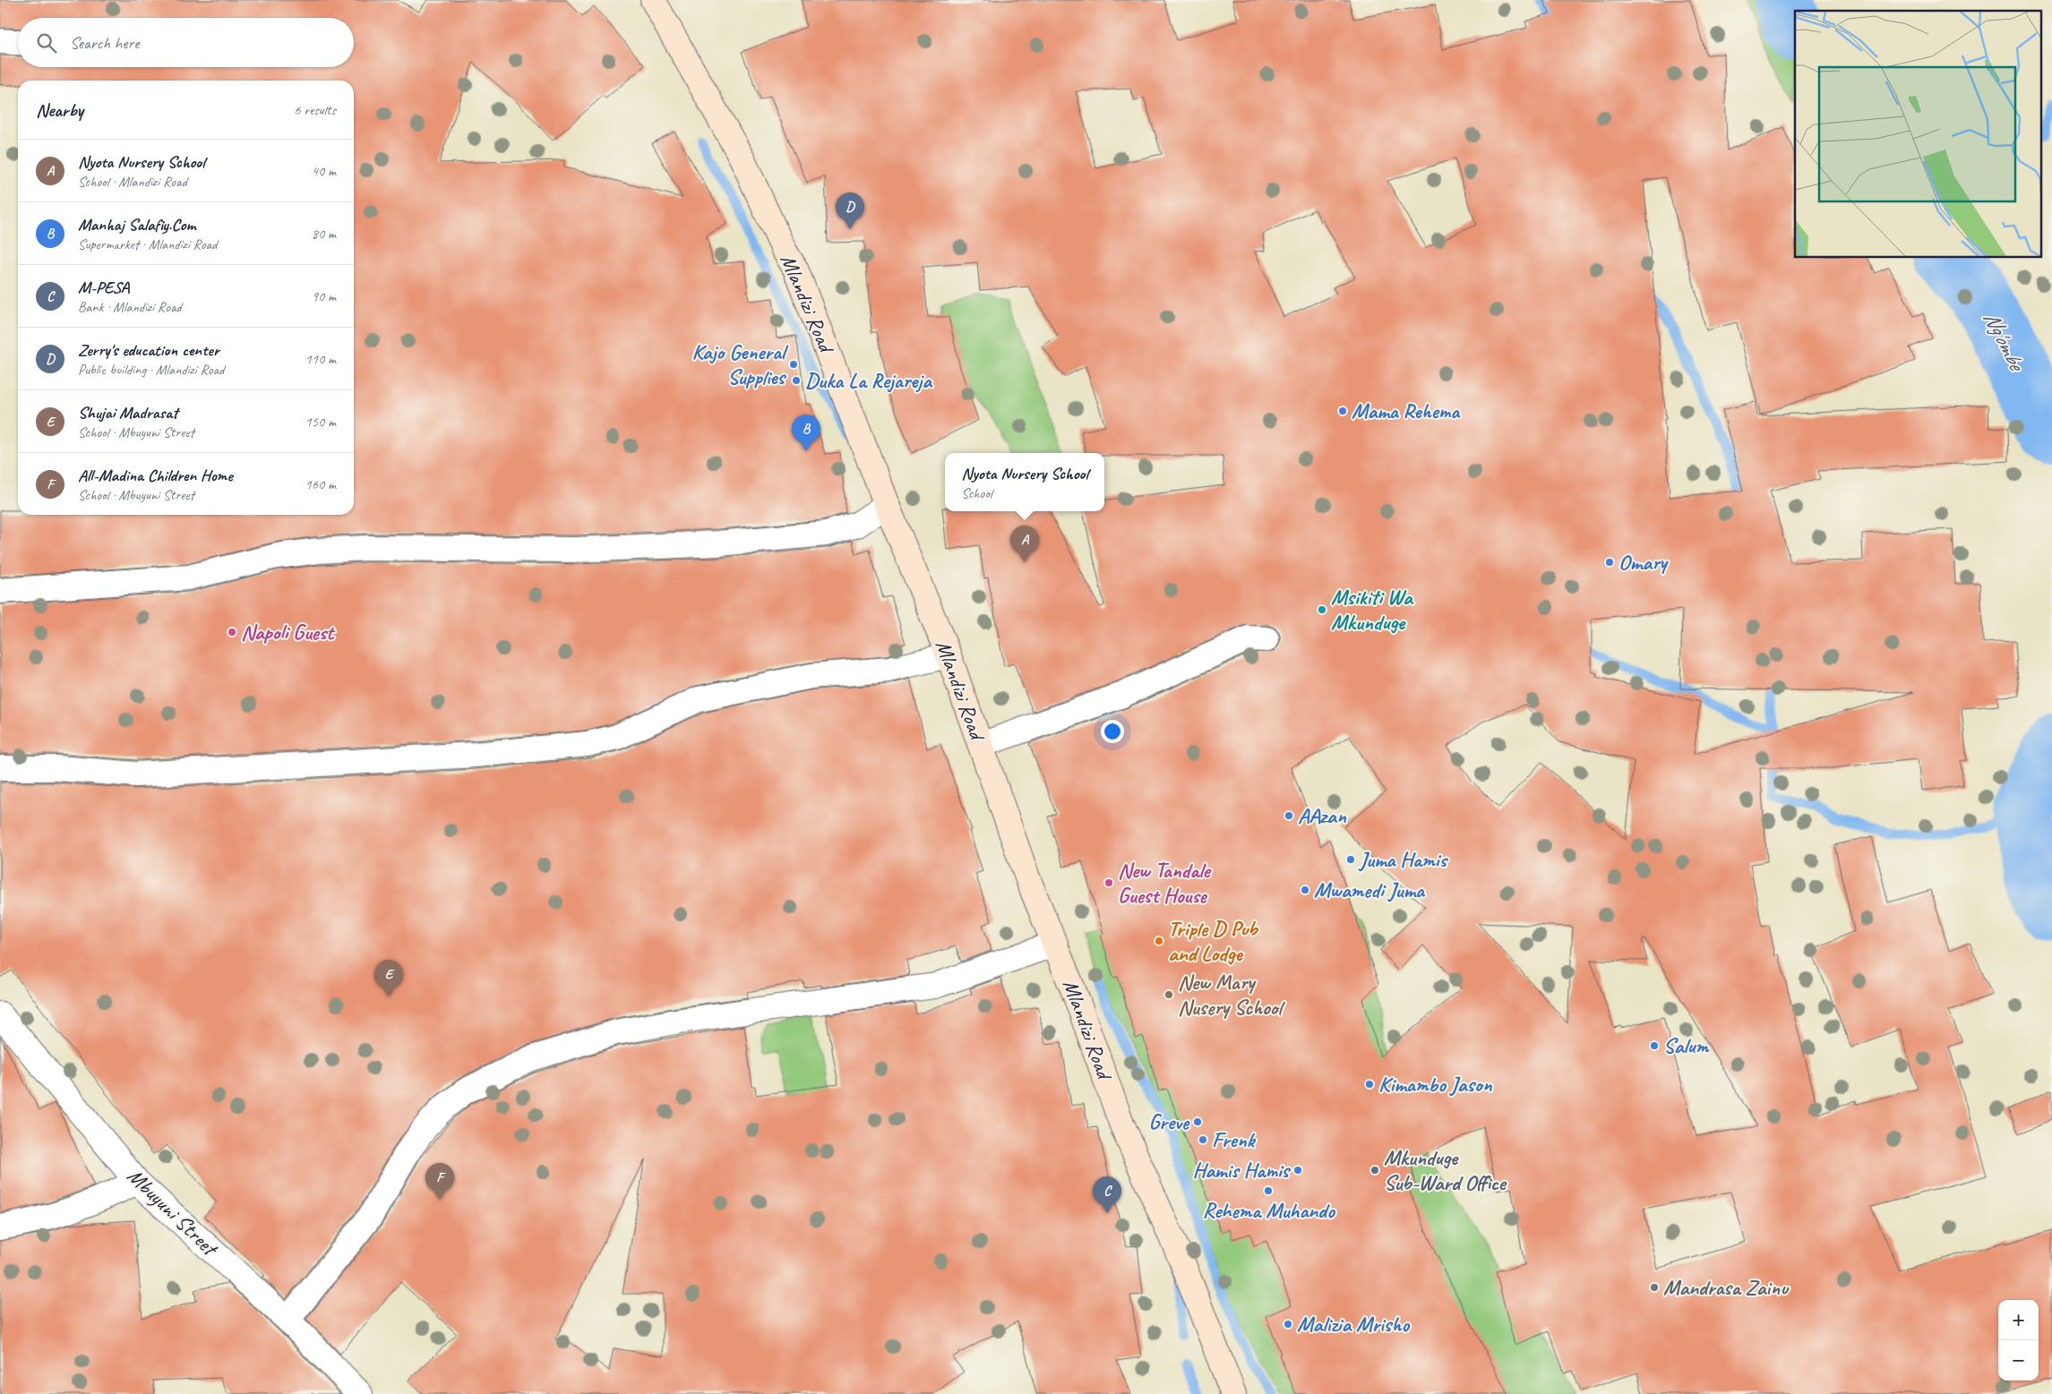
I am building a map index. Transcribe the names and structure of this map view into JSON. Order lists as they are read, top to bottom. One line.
{"streets":{"street":["Mlandizi Road","Mbuyuni Street"]},"water":["Ng'ombe"],"places":["Kajo General Supplies","Duka La Rejareja","Mama Rehema","Omary","Msikiti Wa Mkunduge","Napoli Guest","AAzan","Juma Hamis","New Tandale Guest House","Mwamedi Juma","Triple D Pub and Lodge","New Mary Nusery School","Salum","Kimambo Jason","Greve","Frenk","Hamis Hamis","Mkunduge Sub-Ward Office","Rehema Muhando","Mandrasa Zainu","Malizia Mrisho"],"page":{"search":"Search here","heading":["Nearby","6 results"],"list":[{"mark":"A","name":"Nyota Nursery School","note":"School · Mlandizi Road","value":"40 m"},{"mark":"B","name":"Manhaj Salafiy.Com","note":"Supermarket · Mlandizi Road","value":"80 m"},{"mark":"C","name":"M-PESA","note":"Bank · Mlandizi Road","value":"90 m"},{"mark":"D","name":"Zerry's education center","note":"Public building · Mlandizi Road","value":"110 m"},{"mark":"E","name":"Shujai Madrasat","note":"School · Mbuyuni Street","value":"150 m"},{"mark":"F","name":"All-Madina Children Home","note":"School · Mbuyuni Street","value":"160 m"}],"pins":["D","B","A","E","F","C"],"popup":["Nyota Nursery School","School"],"map_buttons":["+","−"]}}
